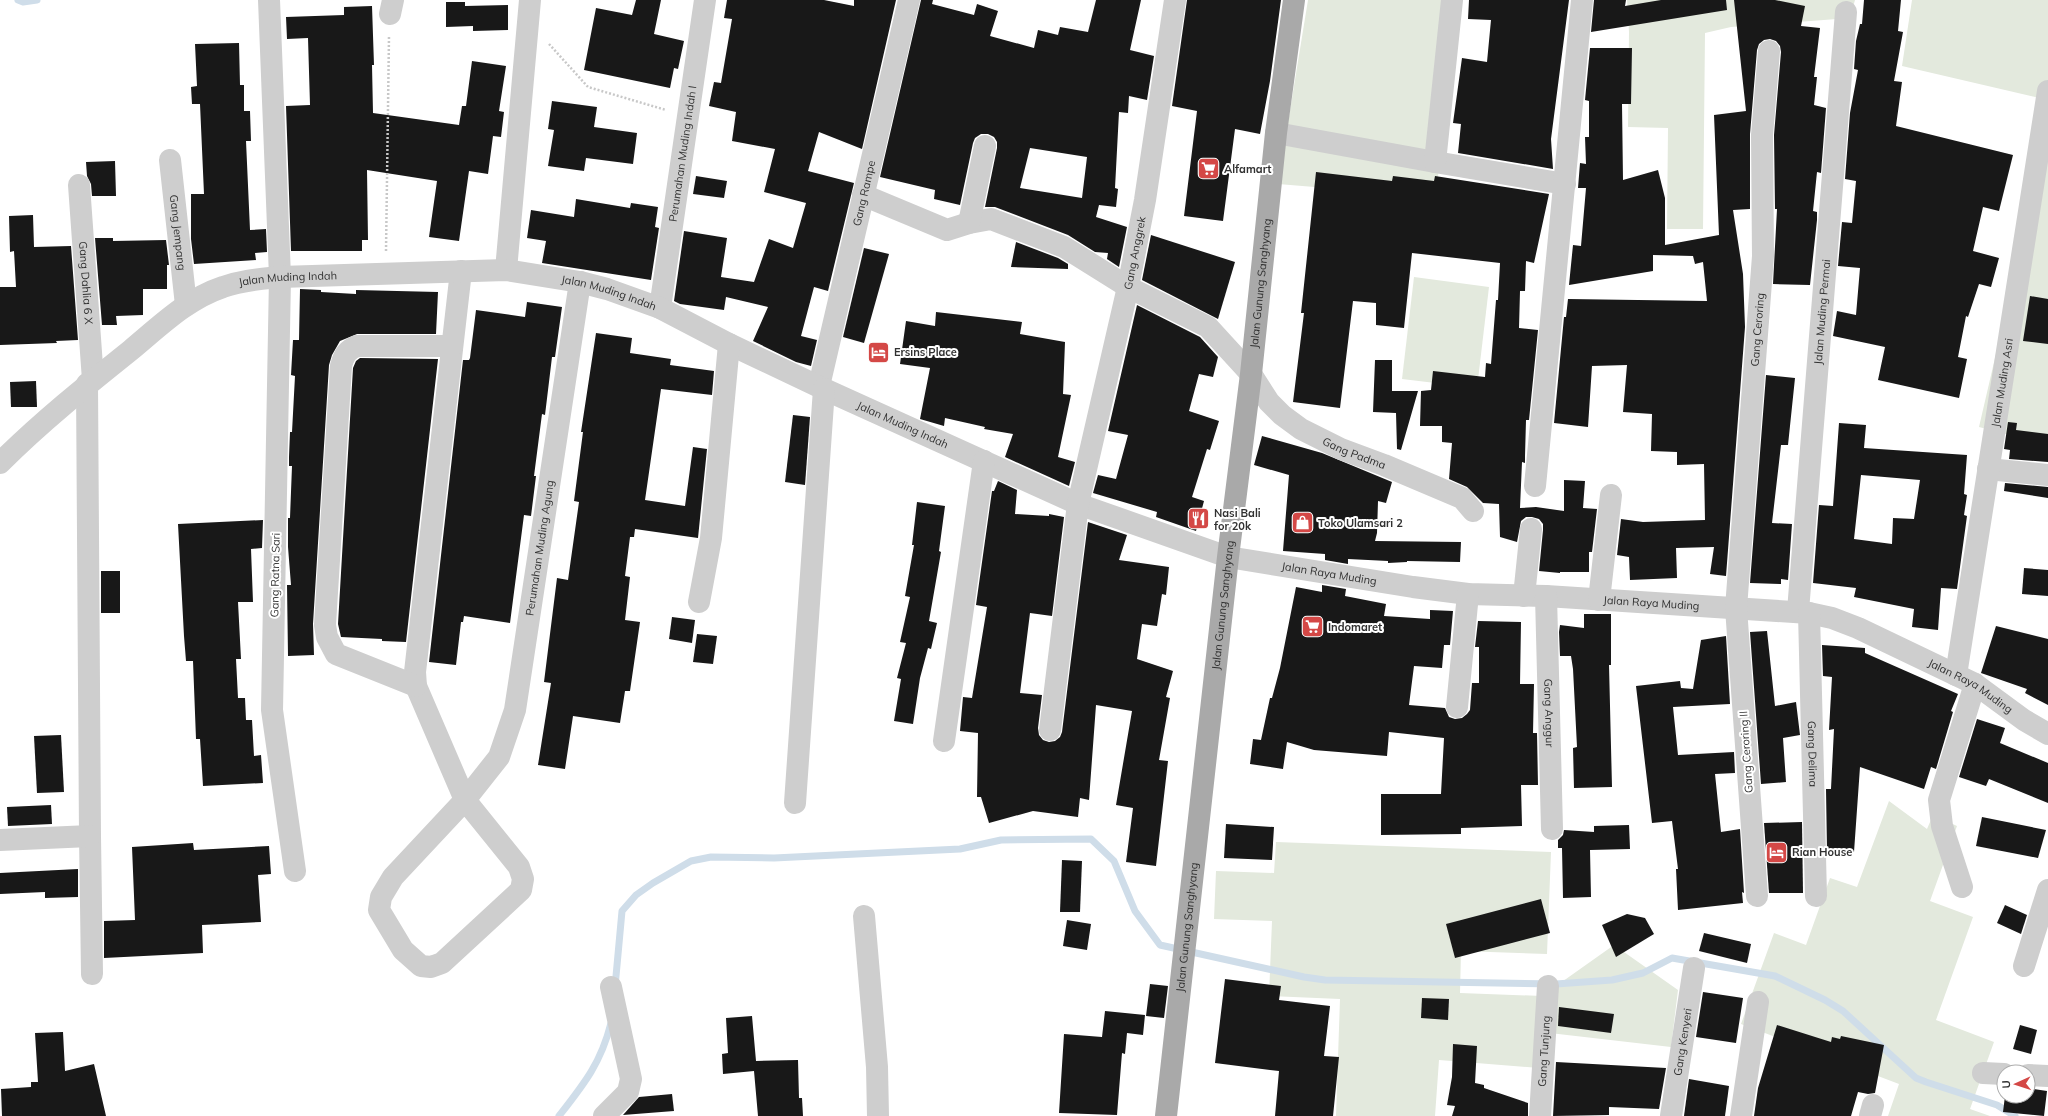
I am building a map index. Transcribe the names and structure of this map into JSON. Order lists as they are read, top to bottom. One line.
{"streets":{"main road":["Jalan Gunung Sanghyang"],"street":["Perumahan Muding Indah I","Gang Rampe","Gang Jempang","Gang Anggrek","Jalan Muding Indah","Gang Dahlia 6 X","Jalan Muding Permai","Gang Ceroring","Jalan Muding Asri","Gang Padma","Perumahan Muding Agung","Jalan Raya Muding","Gang Ratna Sari","Gang Anggur","Gang Ceroring II","Gang Delima","Gang Kenyeri","Gang Tunjung"]},"crossings":[["Perumahan Muding Indah I","Jalan Muding Indah"],["Gang Rampe","Jalan Muding Indah"],["Gang Rampe","Gang Padma"],["Gang Jempang","Jalan Muding Indah"],["Gang Anggrek","Jalan Muding Indah"],["Gang Anggrek","Gang Padma"],["Jalan Muding Indah","Gang Dahlia 6 X"],["Jalan Muding Indah","Jalan Gunung Sanghyang"],["Jalan Muding Indah","Perumahan Muding Agung"],["Jalan Muding Indah","Jalan Raya Muding"],["Jalan Muding Indah","Gang Ratna Sari"],["Jalan Gunung Sanghyang","Gang Padma"],["Jalan Gunung Sanghyang","Jalan Raya Muding"],["Jalan Muding Permai","Jalan Raya Muding"],["Jalan Muding Permai","Gang Delima"],["Gang Ceroring","Jalan Raya Muding"],["Gang Ceroring","Gang Ceroring II"],["Jalan Muding Asri","Jalan Raya Muding"],["Jalan Raya Muding","Gang Anggur"],["Jalan Raya Muding","Gang Ceroring II"],["Jalan Raya Muding","Gang Delima"]],"places":{"supermarket":["Alfamart","Indomaret"],"hotel":["Ersins Place","Rian House"],"restaurant":["Nasi Bali for 20k"],"shop":["Toko Ulamsari 2"]},"north":"left"}
